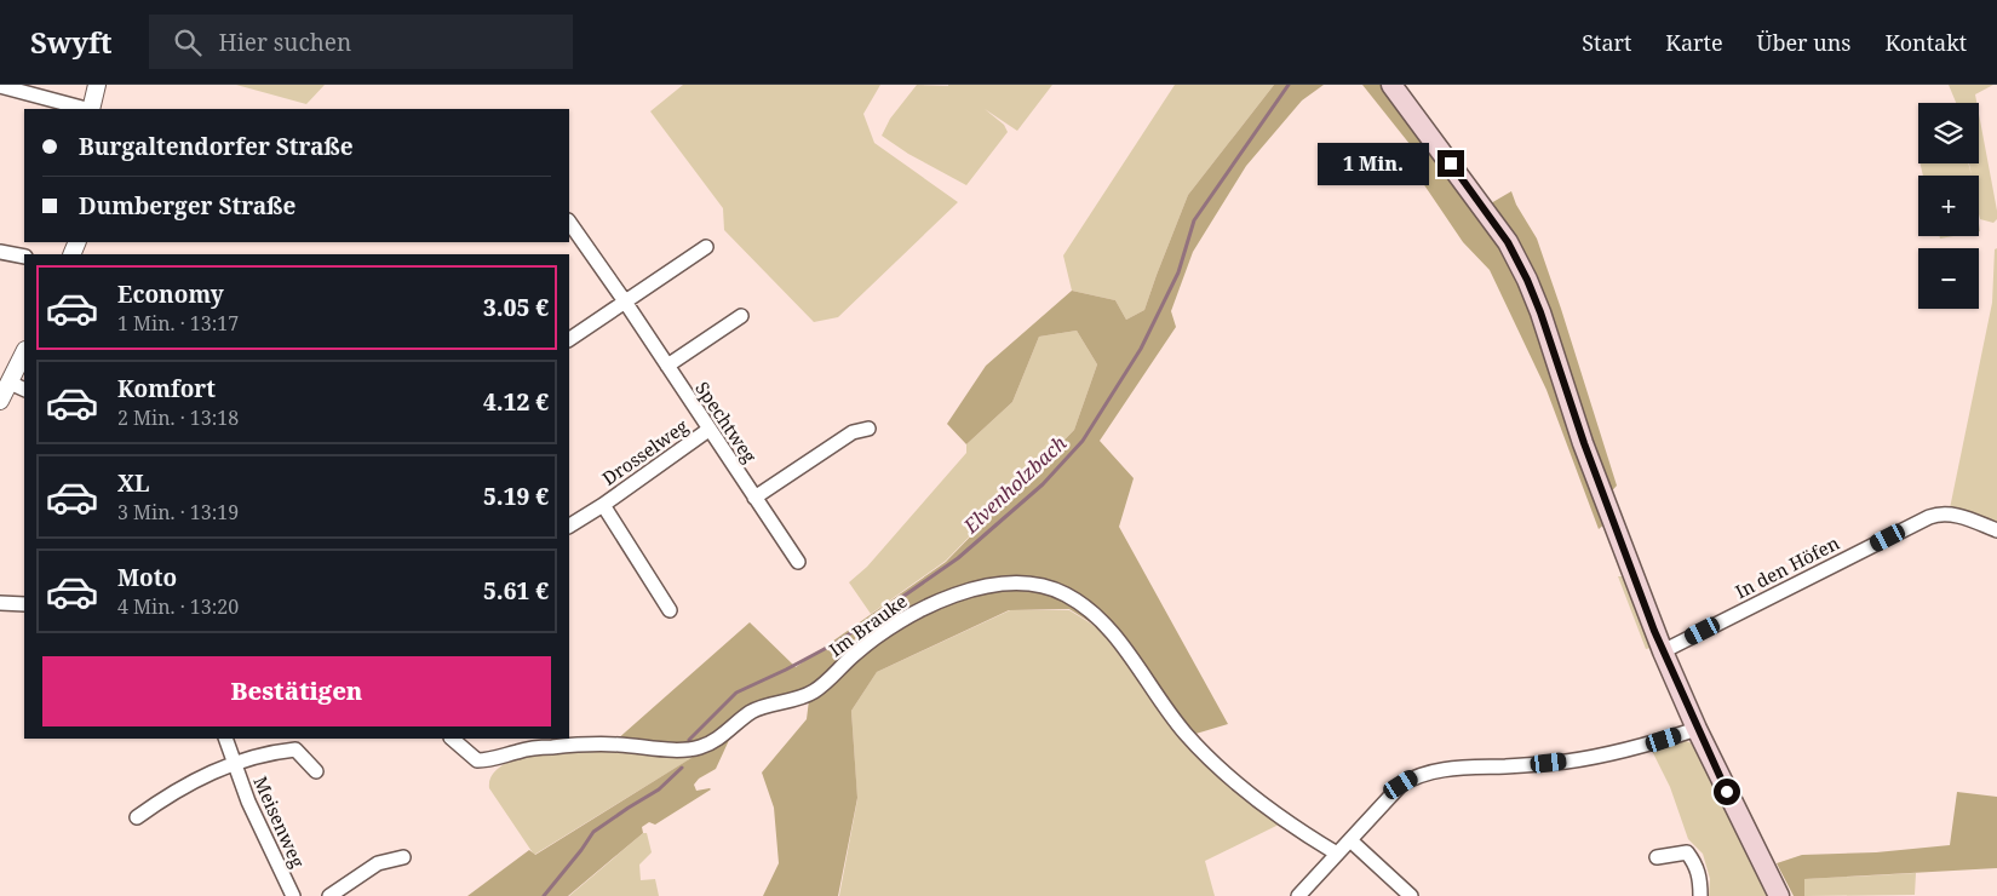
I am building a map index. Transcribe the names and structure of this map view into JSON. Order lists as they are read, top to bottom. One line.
{"streets":{"street":["Spechtweg","Drosselweg","In den Höfen","Im Brauke","Meisenweg"]},"crossings":[["Spechtweg","Drosselweg"]],"water":["Elvenholzbach"],"page":{"header":"Swyft","search":"Hier suchen","nav":["Start","Karte","Über uns","Kontakt"],"map_buttons":["+","−"],"banner":["Burgaltendorfer Straße","Dumberger Straße"],"bubble":"1 Min.","list":[{"name":"Economy","note":"1 Min. · 13:17","value":"3.05 €"},{"name":"Komfort","note":"2 Min. · 13:18","value":"4.12 €"},{"name":"XL","note":"3 Min. · 13:19","value":"5.19 €"},{"name":"Moto","note":"4 Min. · 13:20","value":"5.61 €"}],"buttons":"Bestätigen"}}
